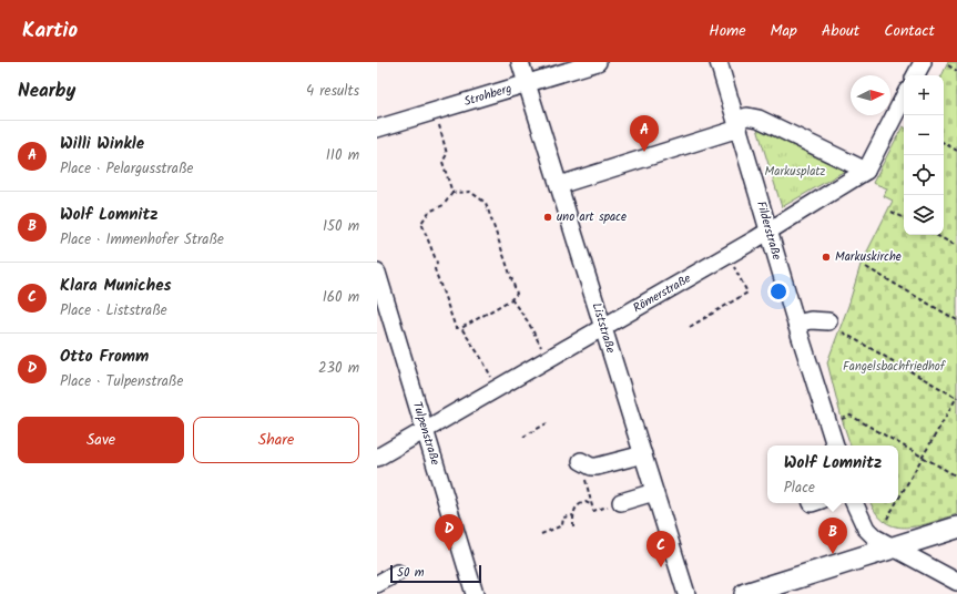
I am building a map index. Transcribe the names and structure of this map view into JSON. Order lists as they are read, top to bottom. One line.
{"streets":{"street":["Strohberg","Filderstraße","Römerstraße","Liststraße","Tulpenstraße"]},"crossings":[["Strohberg","Liststraße"],["Filderstraße","Römerstraße"],["Römerstraße","Liststraße"],["Römerstraße","Tulpenstraße"]],"parks":["Markusplatz","Fangelsbachfriedhof"],"places":["uno art space","Markuskirche"],"scale_bar":"50 m","north":"right","page":{"header":"Kartio","nav":["Home","Map","About","Contact"],"heading":["Nearby","4 results"],"map_buttons":["+","−"],"pins":["A","D","B","C"],"list":[{"mark":"A","name":"Willi Winkle","note":"Place · Pelargusstraße","value":"110 m"},{"mark":"B","name":"Wolf Lomnitz","note":"Place · Immenhofer Straße","value":"150 m"},{"mark":"C","name":"Klara Muniches","note":"Place · Liststraße","value":"160 m"},{"mark":"D","name":"Otto Fromm","note":"Place · Tulpenstraße","value":"230 m"}],"buttons":["Save","Share"],"popup":["Wolf Lomnitz","Place"],"scale":"50 m"}}
